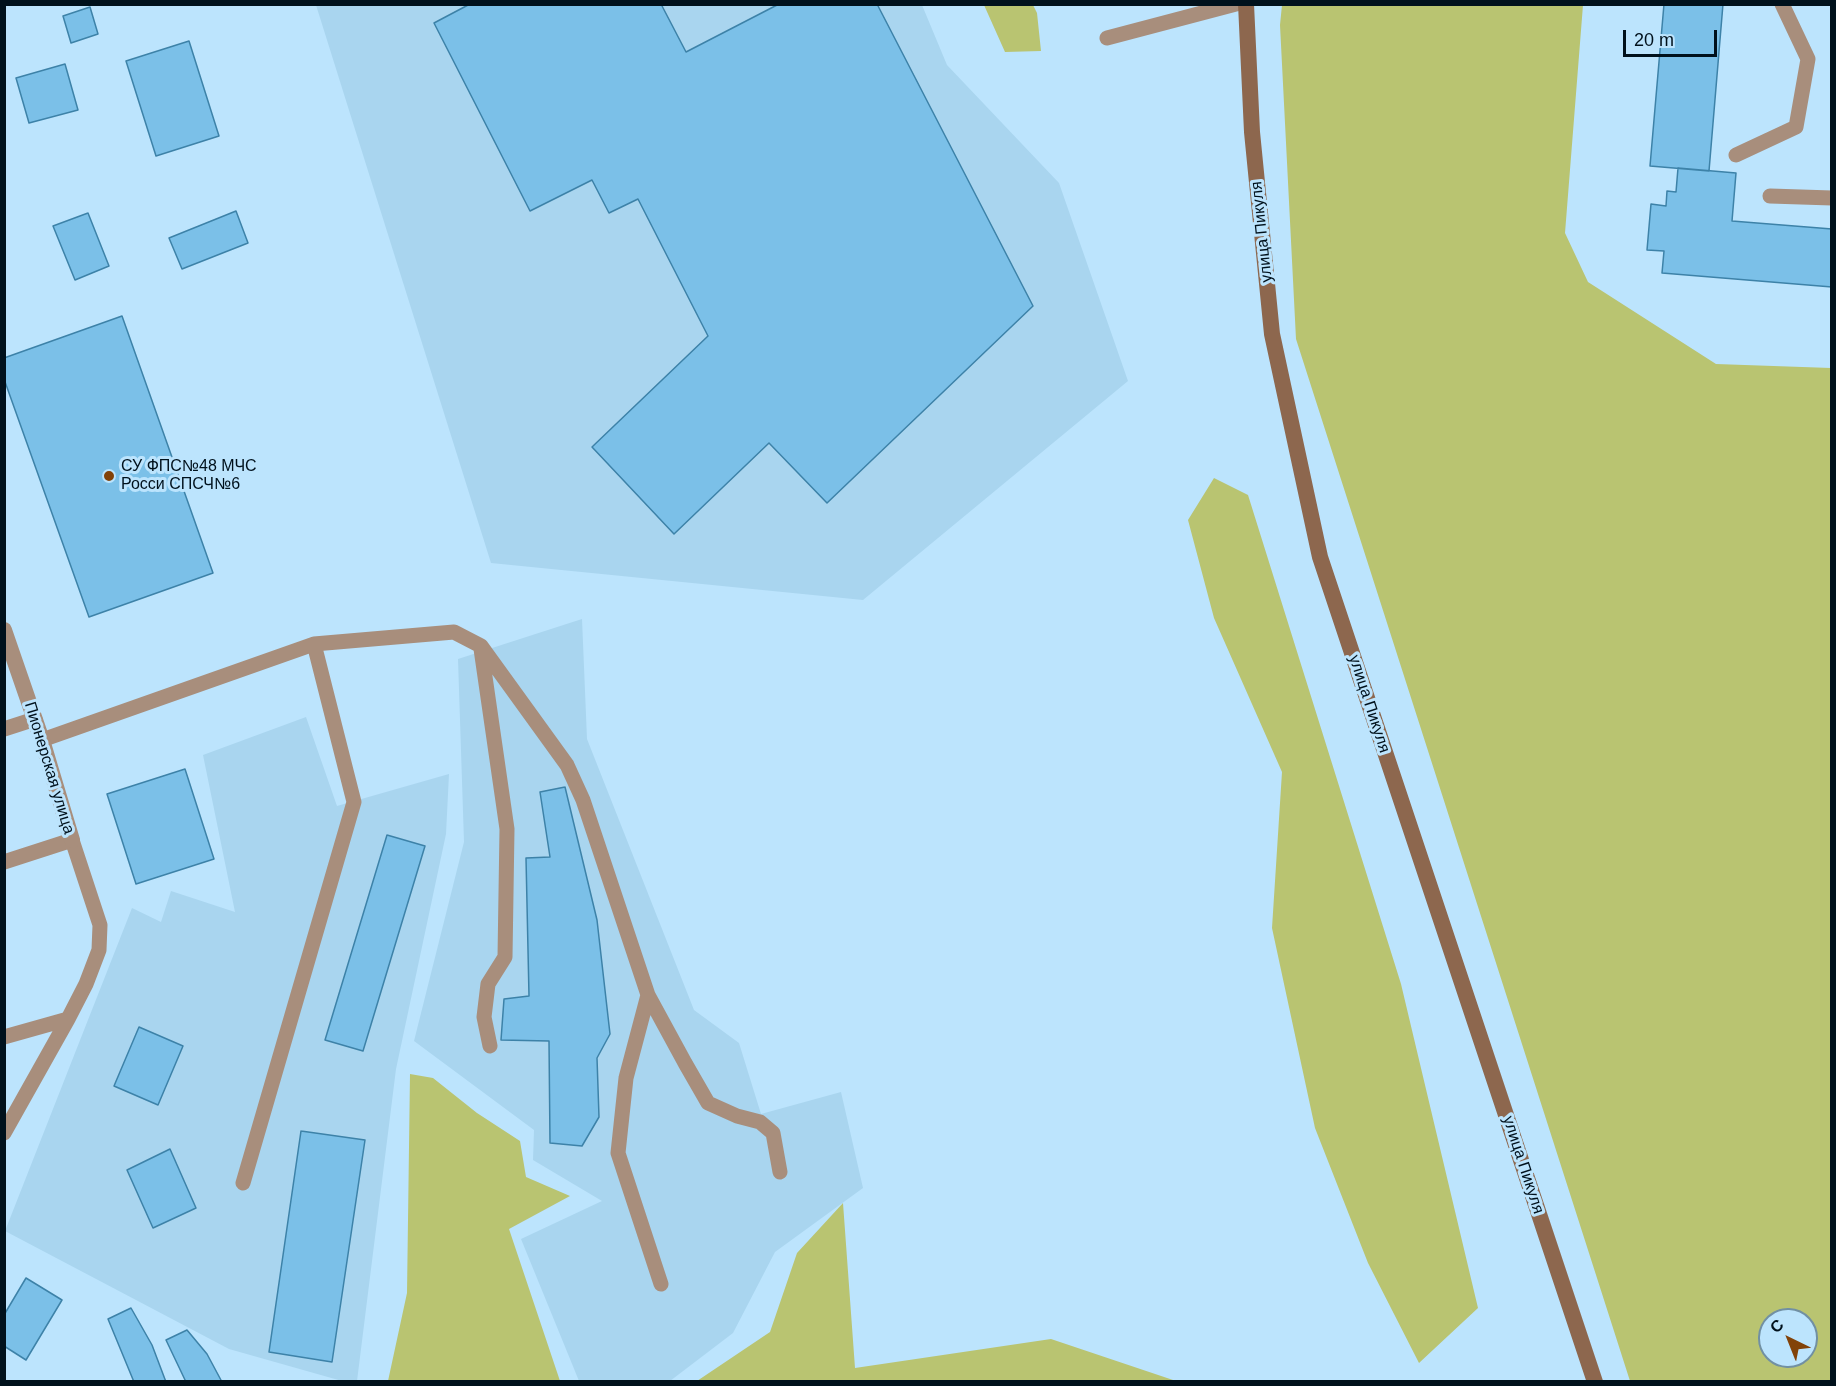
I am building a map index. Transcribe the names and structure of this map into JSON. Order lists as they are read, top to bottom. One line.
{"streets":{"main road":["улица Пикуля"],"street":["Пионерская улица"]},"places":["СУ ФПС№48 МЧС Росси СПСЧ№6"],"scale_bar":"20 m","north":"top left"}
